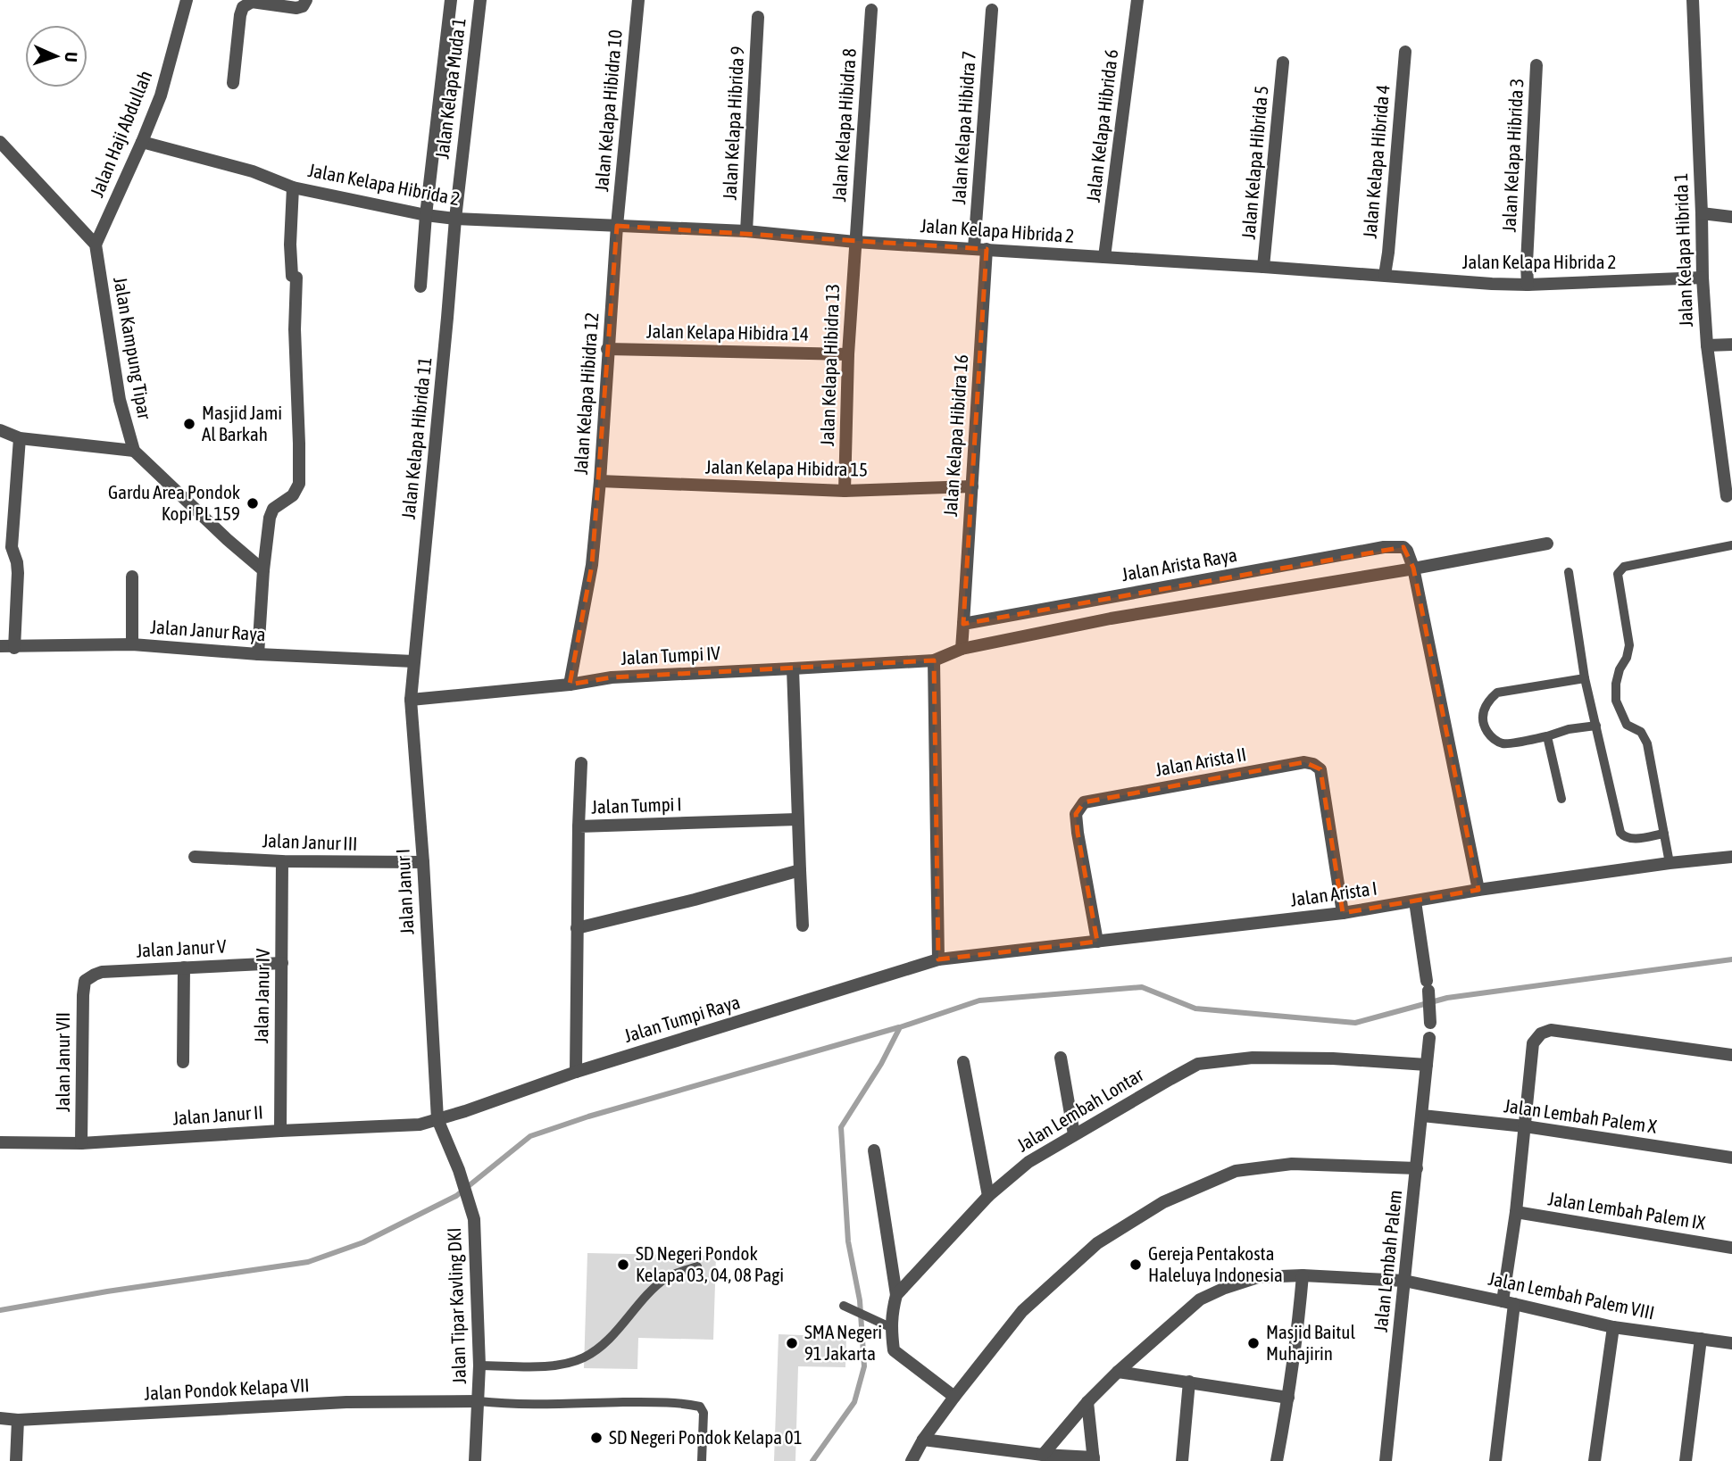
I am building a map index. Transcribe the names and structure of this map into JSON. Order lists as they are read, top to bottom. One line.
{"streets":{"street":["Jalan Kelapa Muda 1","Jalan Kelapa Hibidra 10","Jalan Kelapa Hibrida 9","Jalan Kelapa Hibidra 8","Jalan Kelapa Hibrida 6","Jalan Kelapa Hibidra 7","Jalan Haji Abdullah","Jalan Kelapa Hibrida 3","Jalan Kelapa Hibrida 4","Jalan Kelapa Hibrida 5","Jalan Kelapa Hibrida 2","Jalan Kelapa Hibrida 1","Jalan Kelapa Hibidra 14","Jalan Kampung Tipar","Jalan Kelapa Hibidra 13","Jalan Kelapa Hibidra 12","Jalan Kelapa Hibidra 16","Jalan Kelapa Hibrida 11","Jalan Kelapa Hibidra 15","Jalan Arista Raya","Jalan Janur Raya","Jalan Tumpi IV","Jalan Arista II","Jalan Tumpi I","Jalan Janur III","Jalan Janur I","Jalan Arista I","Jalan Janur V","Jalan Janur IV","Jalan Tumpi Raya","Jalan Janur VII","Jalan Lembah Lontar","Jalan Janur II","Jalan Lembah Palem X","Jalan Lembah Palem IX","Jalan Lembah Palem","Jalan Lembah Palem VIII","Jalan Tipar Kavling DKI","Jalan Pondok Kelapa VII"]},"crossings":[["Jalan Kelapa Muda 1","Jalan Kelapa Hibrida 2"],["Jalan Kelapa Muda 1","Jalan Kelapa Hibrida 11"],["Jalan Kelapa Hibidra 10","Jalan Kelapa Hibrida 2"],["Jalan Kelapa Hibidra 10","Jalan Kelapa Hibidra 12"],["Jalan Kelapa Hibrida 9","Jalan Kelapa Hibrida 2"],["Jalan Kelapa Hibidra 8","Jalan Kelapa Hibrida 2"],["Jalan Kelapa Hibidra 8","Jalan Kelapa Hibidra 13"],["Jalan Kelapa Hibrida 6","Jalan Kelapa Hibrida 2"],["Jalan Kelapa Hibidra 7","Jalan Kelapa Hibrida 2"],["Jalan Kelapa Hibidra 7","Jalan Kelapa Hibidra 16"],["Jalan Haji Abdullah","Jalan Kelapa Hibrida 2"],["Jalan Haji Abdullah","Jalan Kampung Tipar"],["Jalan Kelapa Hibrida 3","Jalan Kelapa Hibrida 2"],["Jalan Kelapa Hibrida 4","Jalan Kelapa Hibrida 2"],["Jalan Kelapa Hibrida 5","Jalan Kelapa Hibrida 2"],["Jalan Kelapa Hibrida 2","Jalan Kelapa Hibrida 1"],["Jalan Kelapa Hibrida 2","Jalan Kelapa Hibidra 13"],["Jalan Kelapa Hibrida 2","Jalan Kelapa Hibidra 12"],["Jalan Kelapa Hibrida 2","Jalan Kelapa Hibidra 16"],["Jalan Kelapa Hibrida 2","Jalan Kelapa Hibrida 11"],["Jalan Kelapa Hibidra 14","Jalan Kelapa Hibidra 13"],["Jalan Kelapa Hibidra 14","Jalan Kelapa Hibidra 12"],["Jalan Kelapa Hibidra 13","Jalan Kelapa Hibidra 15"],["Jalan Kelapa Hibidra 12","Jalan Kelapa Hibidra 15"],["Jalan Kelapa Hibidra 12","Jalan Tumpi IV"],["Jalan Kelapa Hibidra 16","Jalan Kelapa Hibidra 15"],["Jalan Kelapa Hibidra 16","Jalan Arista Raya"],["Jalan Kelapa Hibrida 11","Jalan Janur Raya"],["Jalan Kelapa Hibrida 11","Jalan Janur I"],["Jalan Arista Raya","Jalan Arista I"],["Jalan Janur Raya","Jalan Janur I"],["Jalan Tumpi IV","Jalan Janur I"],["Jalan Arista II","Jalan Arista I"],["Jalan Tumpi I","Jalan Tumpi Raya"],["Jalan Janur III","Jalan Janur I"],["Jalan Janur III","Jalan Janur IV"],["Jalan Janur I","Jalan Tumpi Raya"],["Jalan Janur I","Jalan Janur II"],["Jalan Janur I","Jalan Tipar Kavling DKI"],["Jalan Arista I","Jalan Tumpi Raya"],["Jalan Janur V","Jalan Janur IV"],["Jalan Janur V","Jalan Janur VII"],["Jalan Janur IV","Jalan Janur II"],["Jalan Tumpi Raya","Jalan Janur II"],["Jalan Tumpi Raya","Jalan Tipar Kavling DKI"],["Jalan Janur VII","Jalan Janur II"],["Jalan Lembah Lontar","Jalan Lembah Palem"],["Jalan Janur II","Jalan Tipar Kavling DKI"],["Jalan Lembah Palem X","Jalan Lembah Palem"],["Jalan Lembah Palem","Jalan Lembah Palem VIII"],["Jalan Tipar Kavling DKI","Jalan Pondok Kelapa VII"]],"places":["Masjid Jami Al Barkah","Gardu Area Pondok Kopi PL 159","SD Negeri Pondok Kelapa 03, 04, 08 Pagi","Gereja Pentakosta Haleluya Indonesia","SMA Negeri 91 Jakarta","Masjid Baitul Muhajirin","SD Negeri Pondok Kelapa 01"],"north":"right"}
